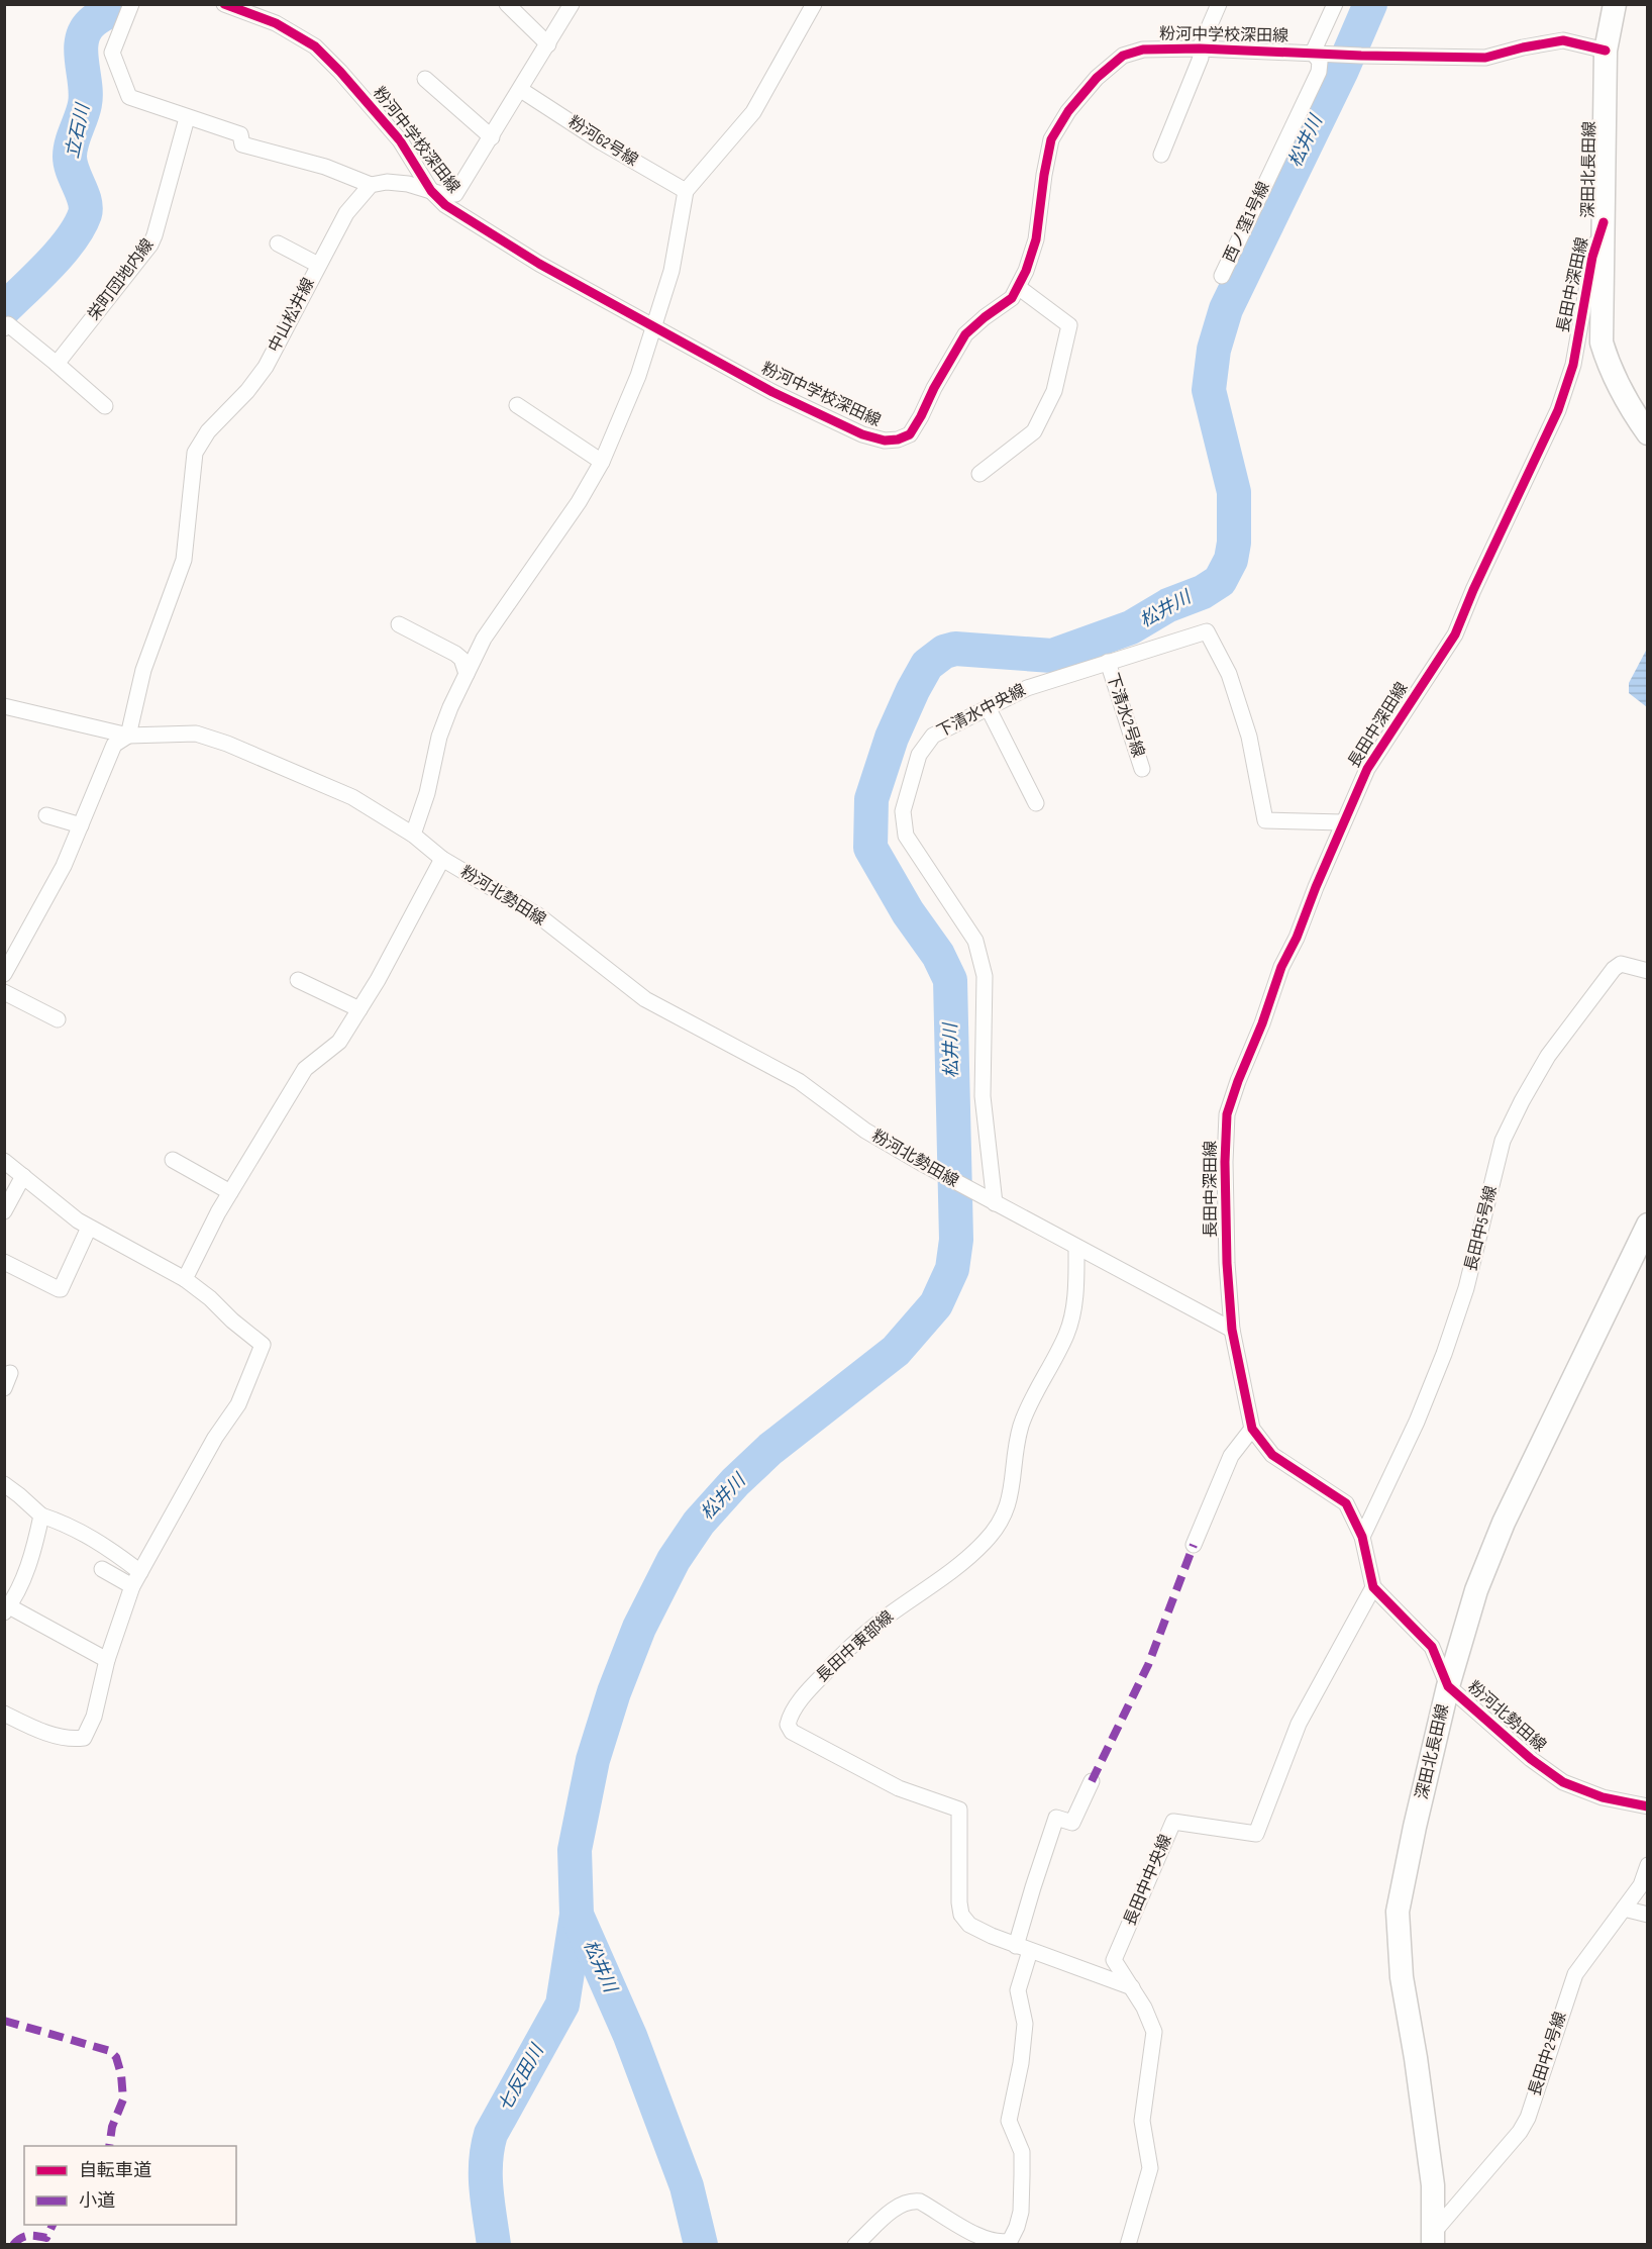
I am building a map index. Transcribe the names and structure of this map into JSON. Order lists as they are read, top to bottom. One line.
{"streets":{"street":["粉河中学校深田線","粉河62号線","深田北長田線","西ノ窪1号線","栄町団地内線","長田中深田線","中山松井線","下清水中央線","下清水2号線","粉河北勢田線","長田中5号線","長田中東部線","長田中中央線","長田中2号線"]},"crossings":[["粉河中学校深田線","深田北長田線"],["粉河中学校深田線","西ノ窪1号線"],["深田北長田線","長田中深田線"],["深田北長田線","粉河北勢田線"],["深田北長田線","長田中2号線"],["長田中深田線","下清水中央線"],["長田中深田線","粉河北勢田線"],["中山松井線","粉河北勢田線"],["下清水中央線","下清水2号線"],["下清水中央線","粉河北勢田線"],["粉河北勢田線","長田中東部線"],["粉河北勢田線","長田中中央線"],["長田中東部線","長田中中央線"]],"water":["立石川","松井川","七反田川"],"legend":["自転車道","小道"]}
